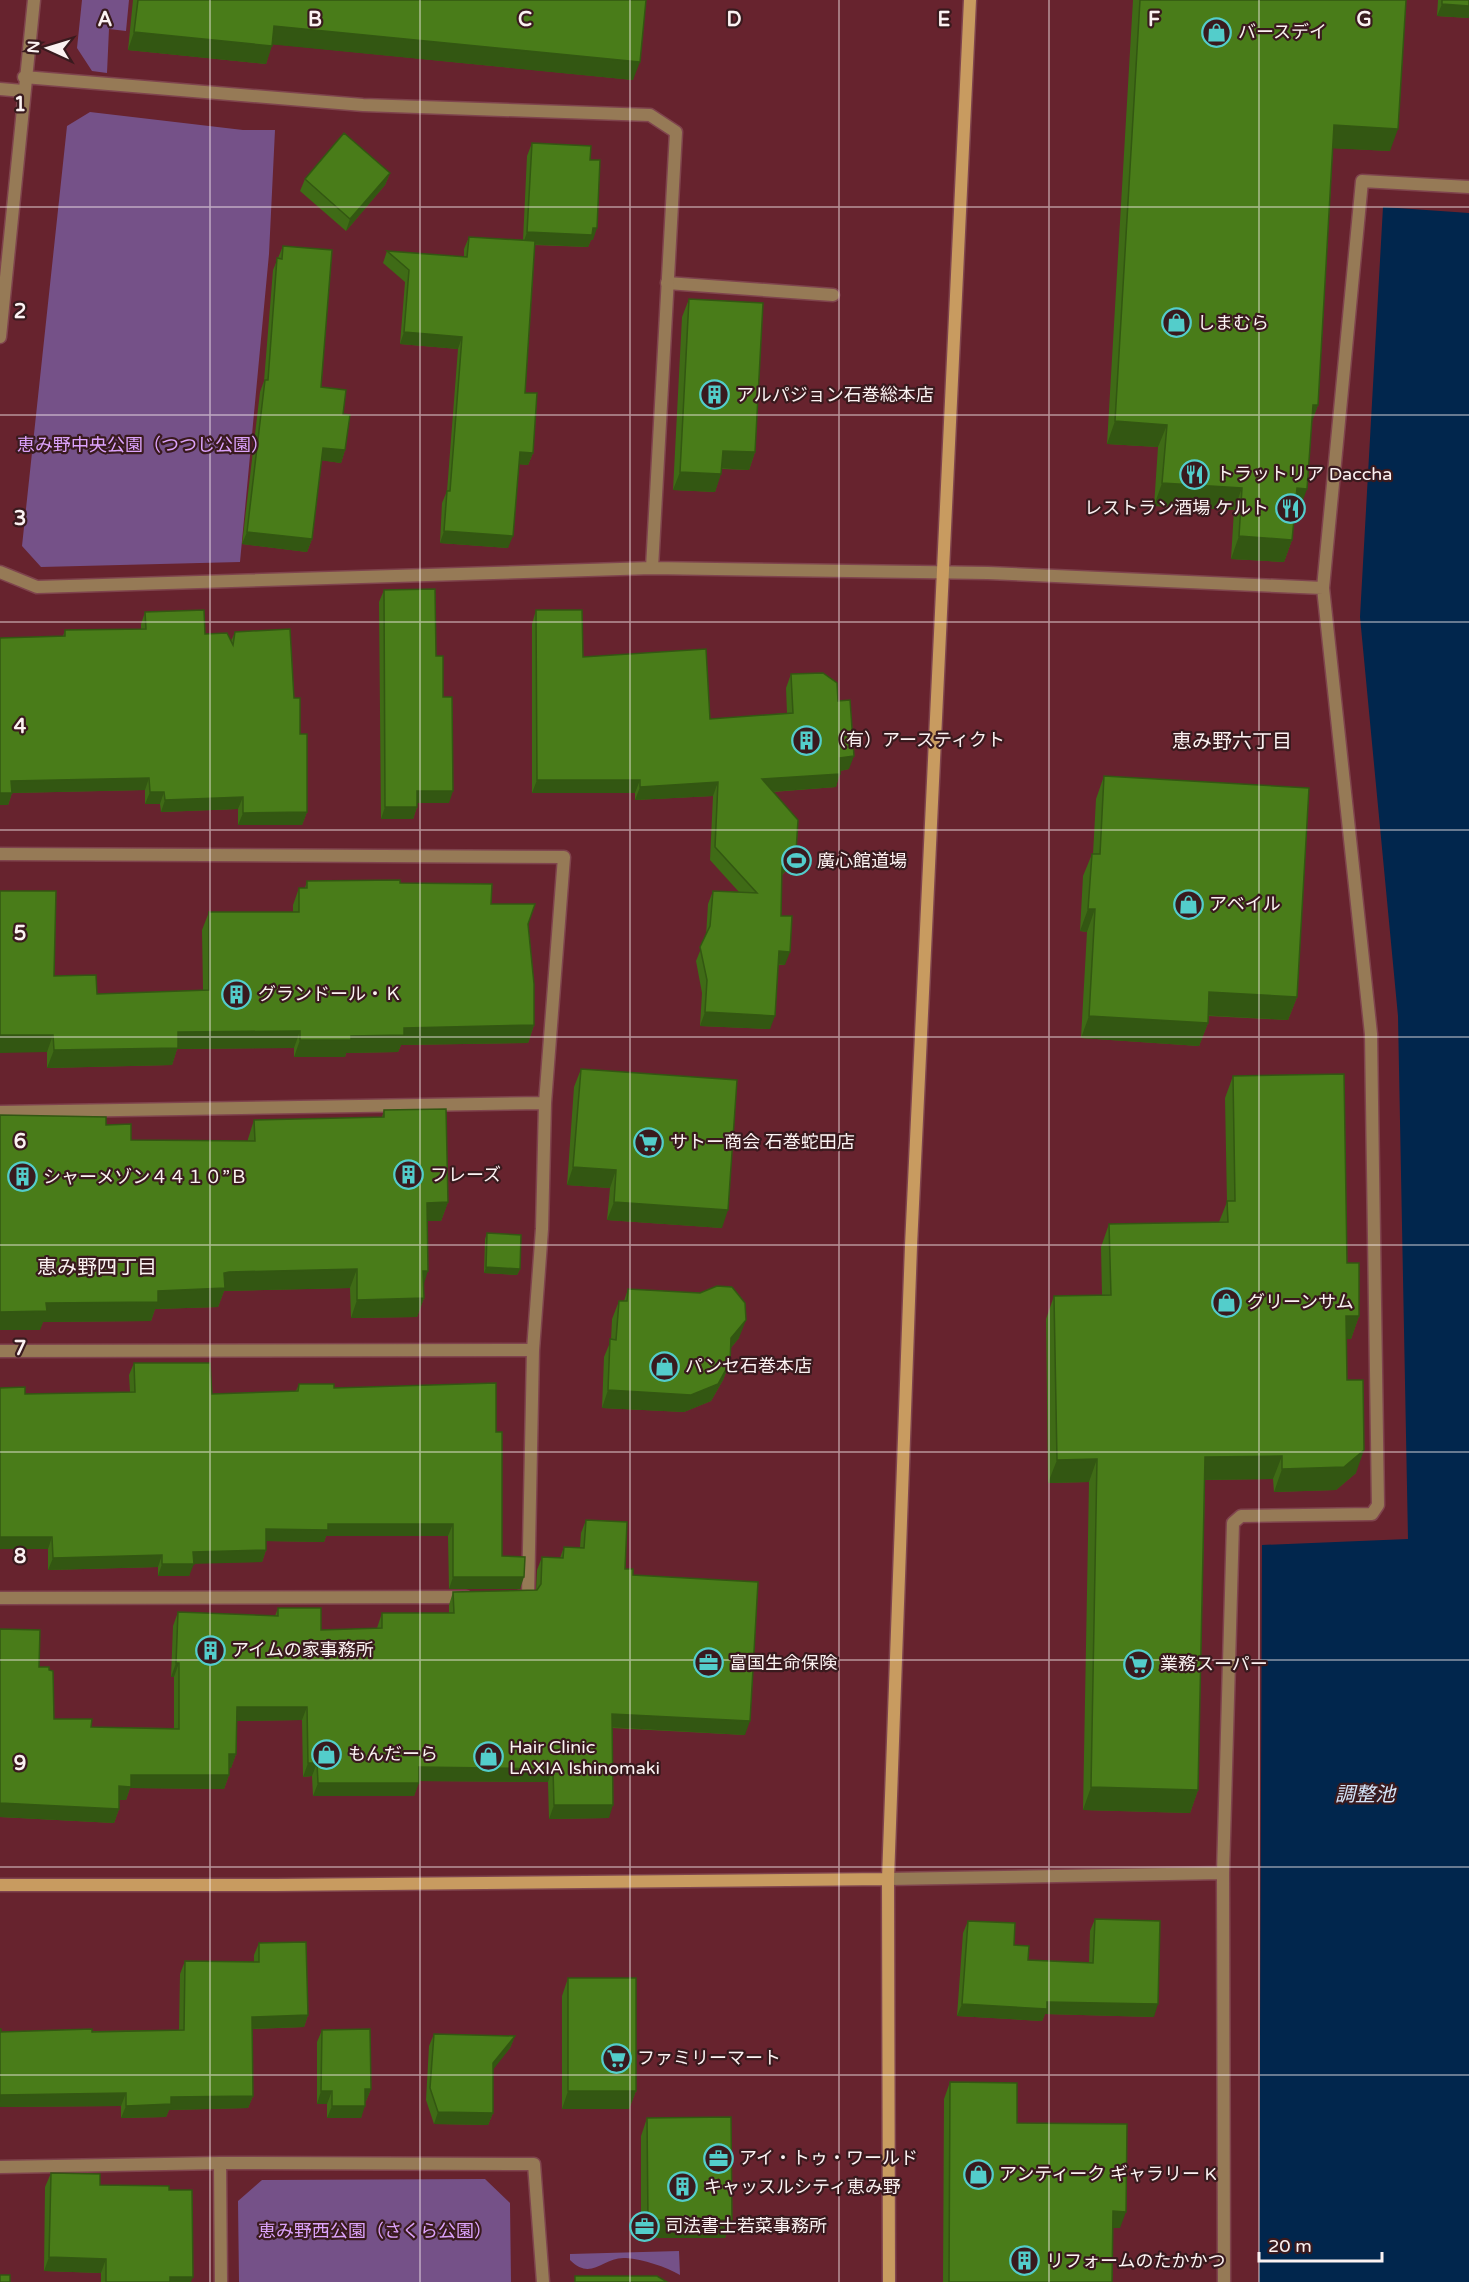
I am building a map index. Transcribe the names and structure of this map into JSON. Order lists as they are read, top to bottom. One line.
{"districts":["恵み野六丁目","恵み野四丁目"],"water":["調整池"],"parks":["恵み野中央公園（つつじ公園）","恵み野西公園（さくら公園）"],"places":{"shop":["バースデイ","しまむら","アベイル","グリーンサム","パンセ石巻本店","もんだーら","Hair Clinic LAXIA Ishinomaki","アンティーク ギャラリー K"],"building":["アルパジョン石巻総本店","（有）アースティクト","グランドール・Ｋ","フレーズ","シャーメゾン４４１０”Ｂ","アイムの家事務所","キャッスルシティ恵み野","リフォームのたかかつ"],"restaurant":["トラットリア Daccha","レストラン酒場 ケルト"],"sports":["廣心館道場"],"supermarket":["サトー商会 石巻蛇田店","業務スーパー","ファミリーマート"],"office":["富国生命保険","アイ・トゥ・ワールド","司法書士若菜事務所"]},"scale_bar":"20 m","north":"left","grid":{"columns":["A","B","C","D","E","F","G"],"rows":["1","2","3","4","5","6","7","8","9"]}}
